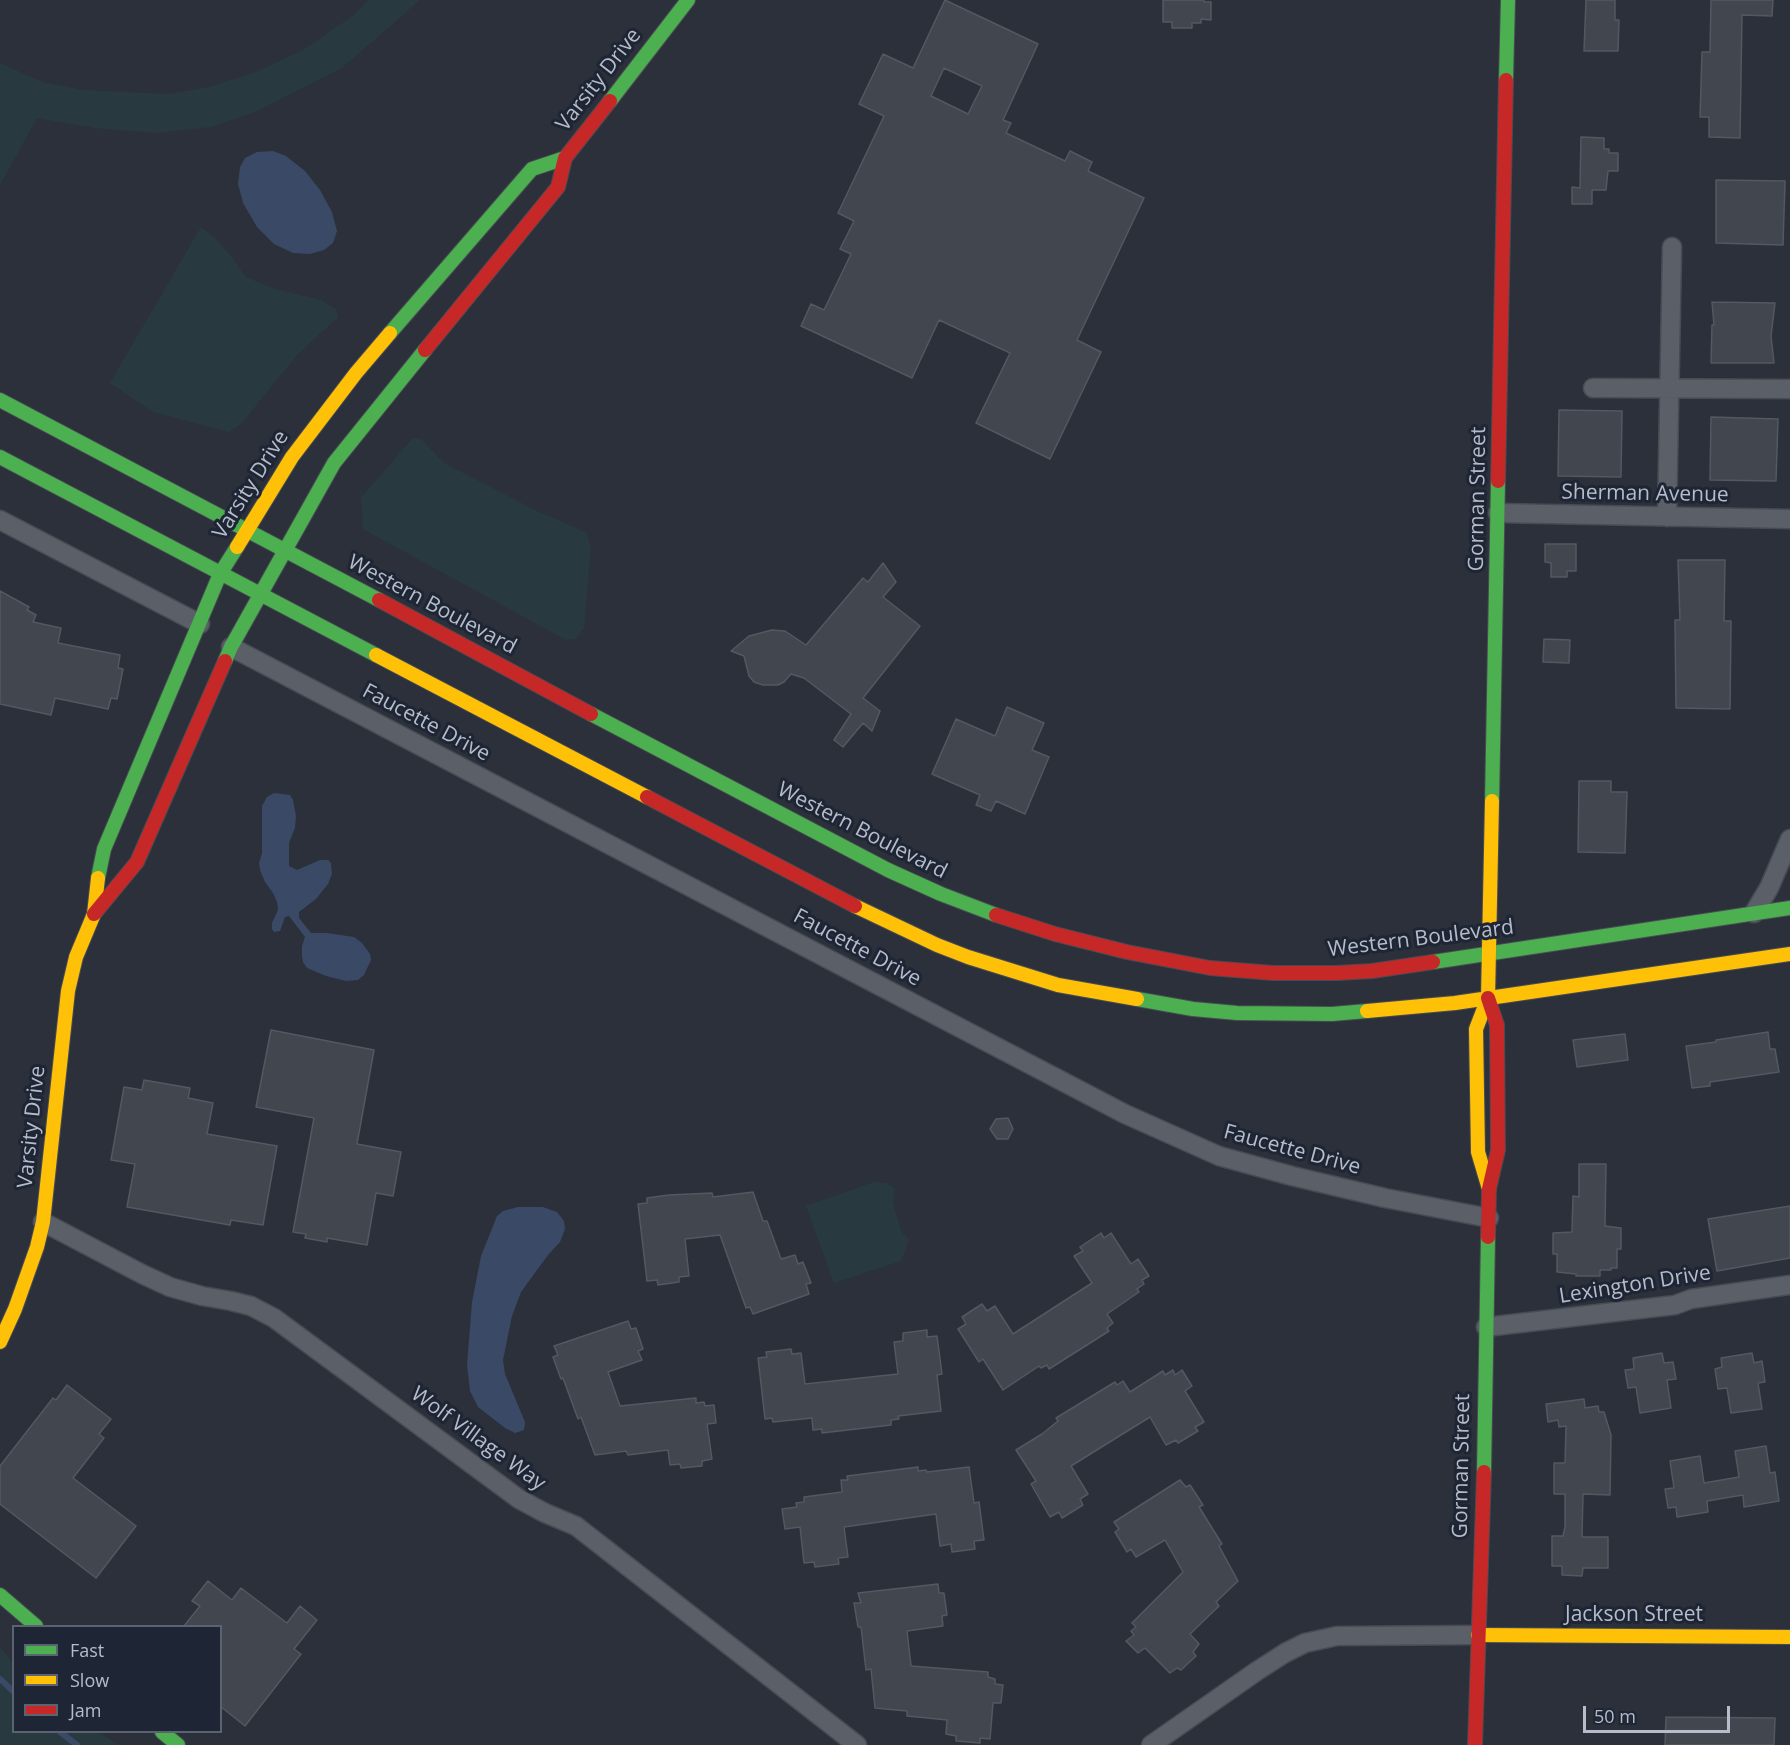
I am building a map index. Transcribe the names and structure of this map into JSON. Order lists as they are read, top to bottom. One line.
{"streets":{"main road":["Varsity Drive","Gorman Street","Western Boulevard","Jackson Street"],"street":["Sherman Avenue","Faucette Drive","Lexington Drive","Wolf Village Way"]},"crossings":[["Varsity Drive","Western Boulevard"],["Varsity Drive","Faucette Drive"],["Varsity Drive","Wolf Village Way"],["Sherman Avenue","Gorman Street"],["Gorman Street","Western Boulevard"],["Gorman Street","Faucette Drive"],["Gorman Street","Lexington Drive"],["Gorman Street","Jackson Street"]],"legend":["Fast","Slow","Jam"],"scale_bar":"50 m"}
